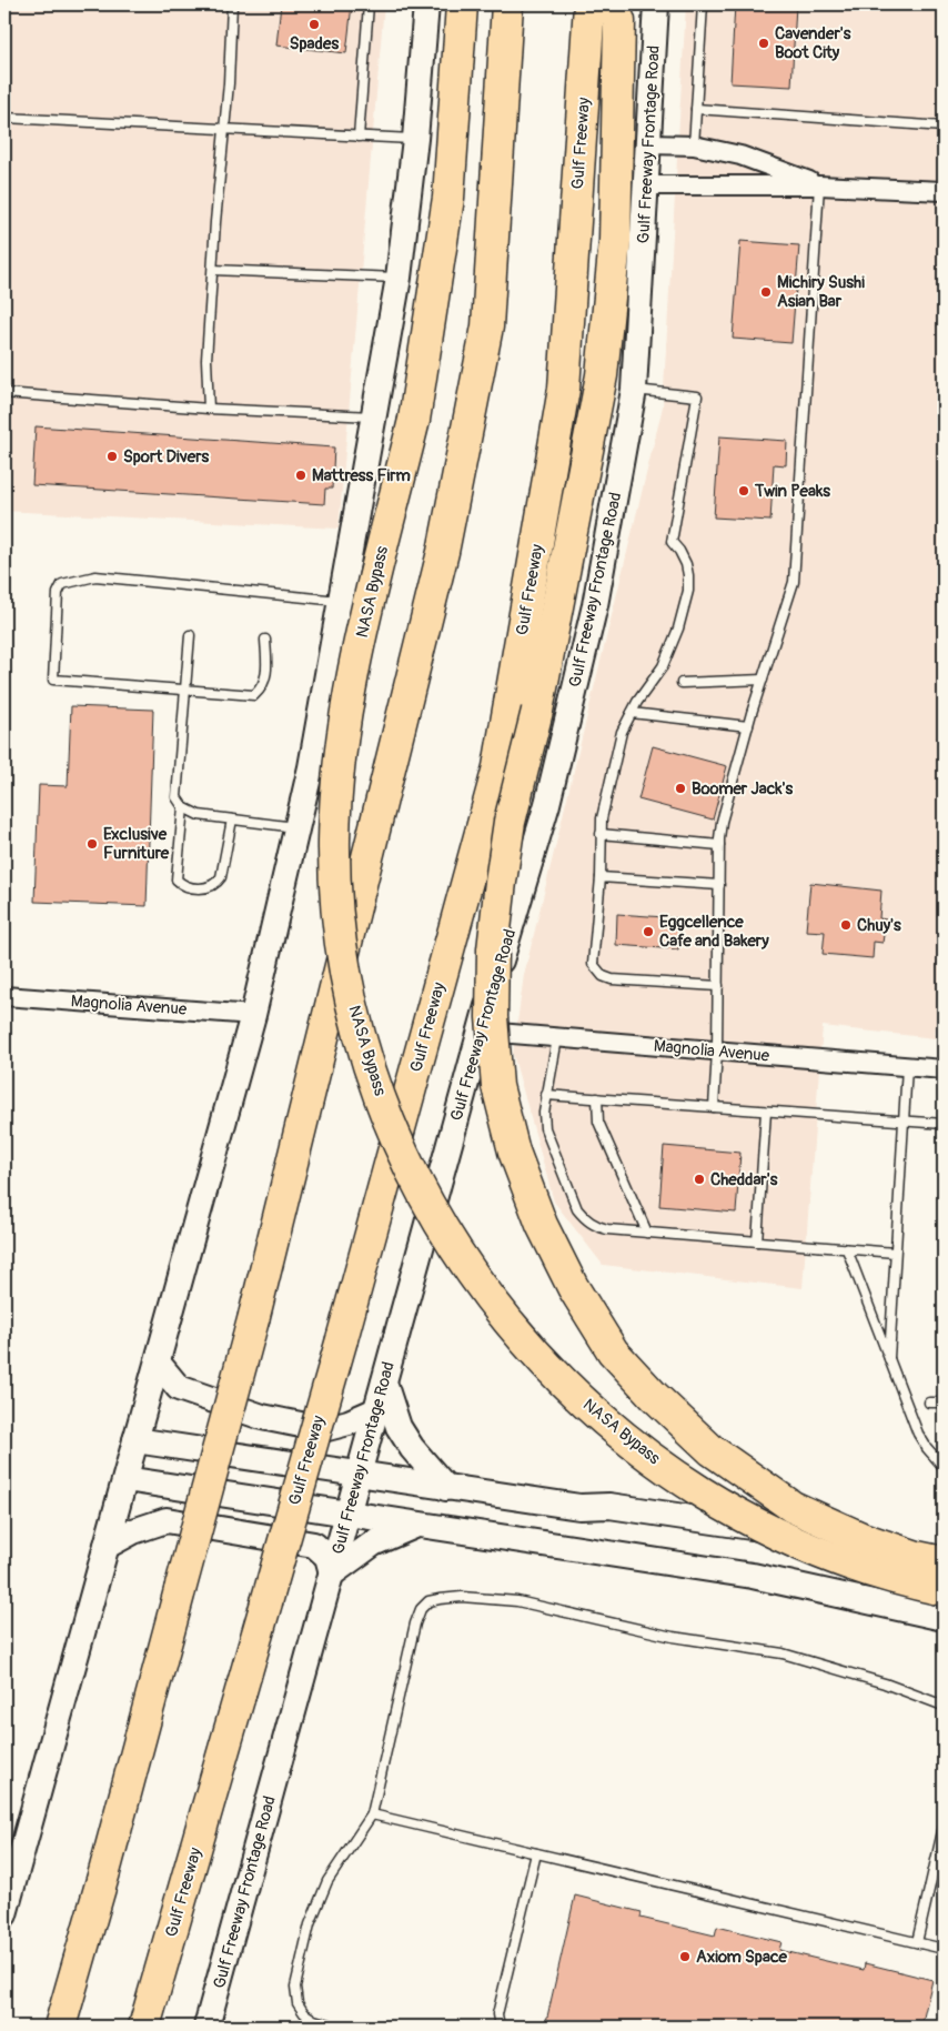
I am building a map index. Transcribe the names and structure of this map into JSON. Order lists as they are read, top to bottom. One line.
{"streets":{"highway":["Gulf Freeway","NASA Bypass"],"main road":["Gulf Freeway Frontage Road"],"street":["Magnolia Avenue"]},"crossings":[["Gulf Freeway Frontage Road","Magnolia Avenue"]],"places":["Spades","Cavender's Boot City","Michiry Sushi Asian Bar","Sport Divers","Mattress Firm","Twin Peaks","Boomer Jack's","Exclusive Furniture","Chuy's","Eggcellence Cafe and Bakery","Cheddar's","Axiom Space"]}
